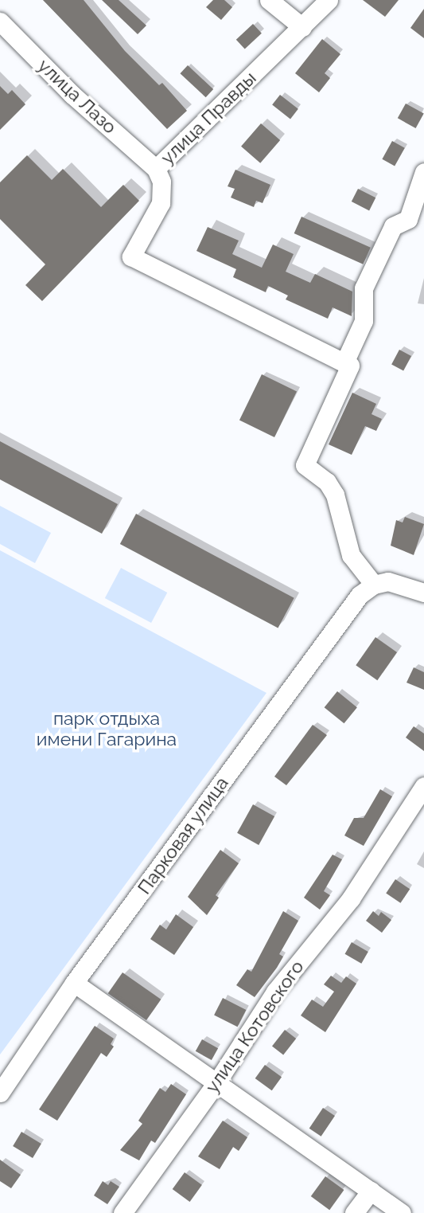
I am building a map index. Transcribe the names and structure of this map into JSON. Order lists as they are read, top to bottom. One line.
{"streets":{"street":["улица Лазо","улица Правды","Парковая улица","улица Котовского"]},"crossings":[["улица Лазо","улица Правды"]],"parks":["парк отдыха имени Гагарина"]}
